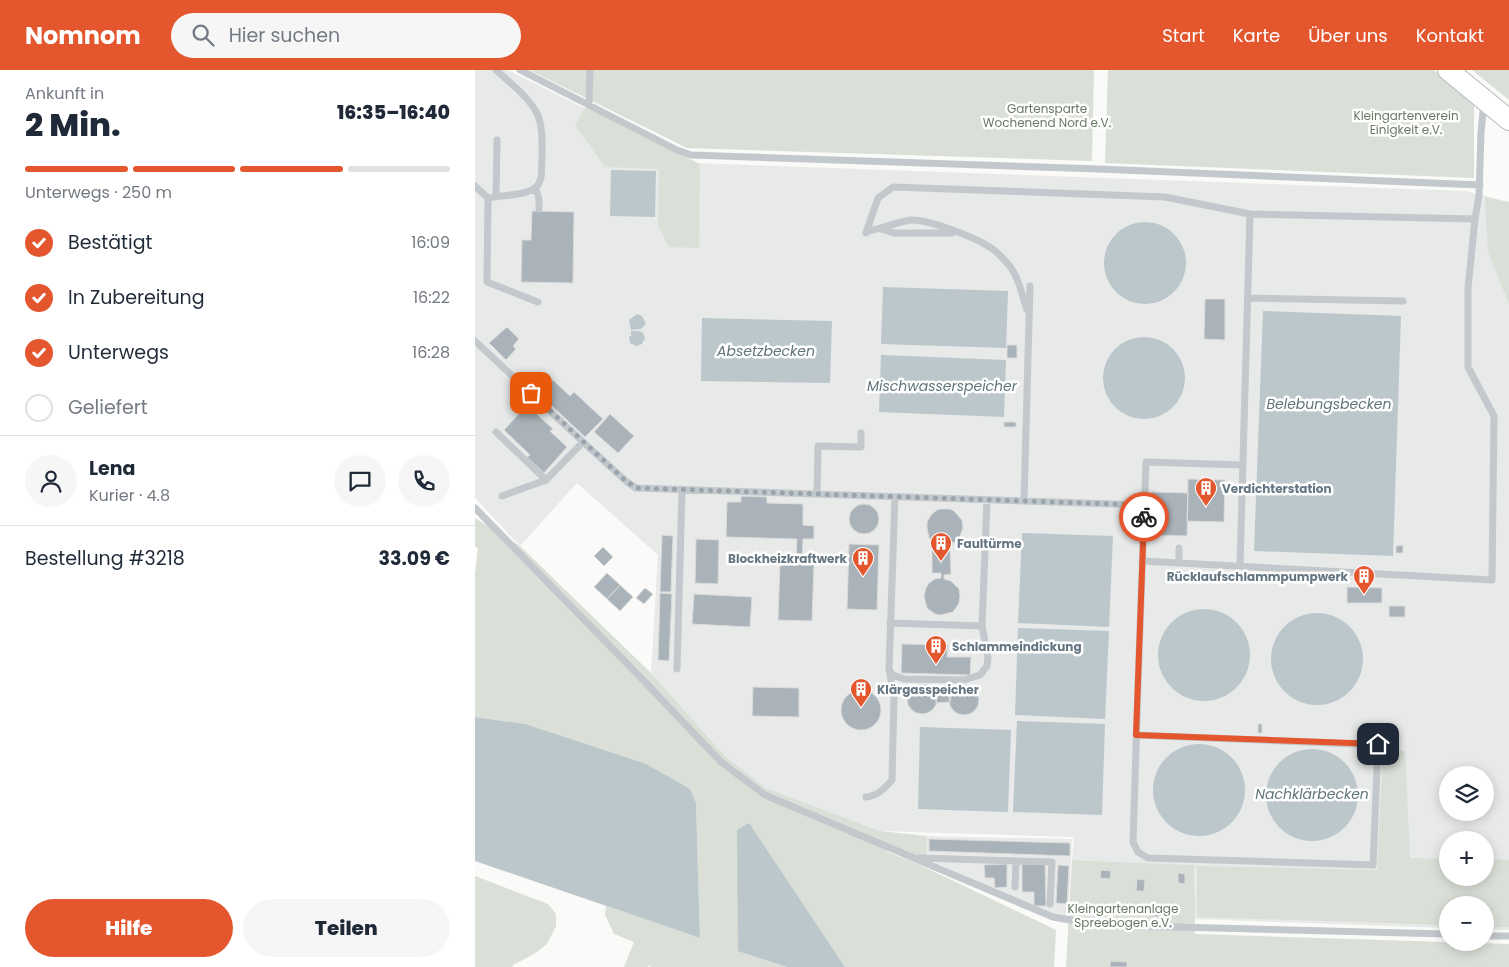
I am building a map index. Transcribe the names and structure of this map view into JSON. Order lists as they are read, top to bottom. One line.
{"water":["Absetzbecken","Mischwasserspeicher","Belebungsbecken","Nachklärbecken"],"parks":["Gartensparte Wochenend Nord e.V.","Kleingartenverein Einigkeit e.V.","Kleingartenanlage Spreebogen e.V."],"places":{"building":["Verdichterstation","Faultürme","Blockheizkraftwerk","Rücklaufschlammpumpwerk","Schlammeindickung","Klärgasspeicher"]},"page":{"header":"Nomnom","search":"Hier suchen","nav":["Start","Karte","Über uns","Kontakt"],"heading":["2 Min.","Ankunft in","16:35–16:40"],"panel":["Lena","Kurier · 4.8","Bestellung #3218","33.09 €"],"bar":"Unterwegs · 250 m","list":[["Bestätigt","16:09"],["In Zubereitung","16:22"],["Unterwegs","16:28"],"Geliefert"],"map_buttons":["+","−"],"buttons":["Hilfe","Teilen"]}}
